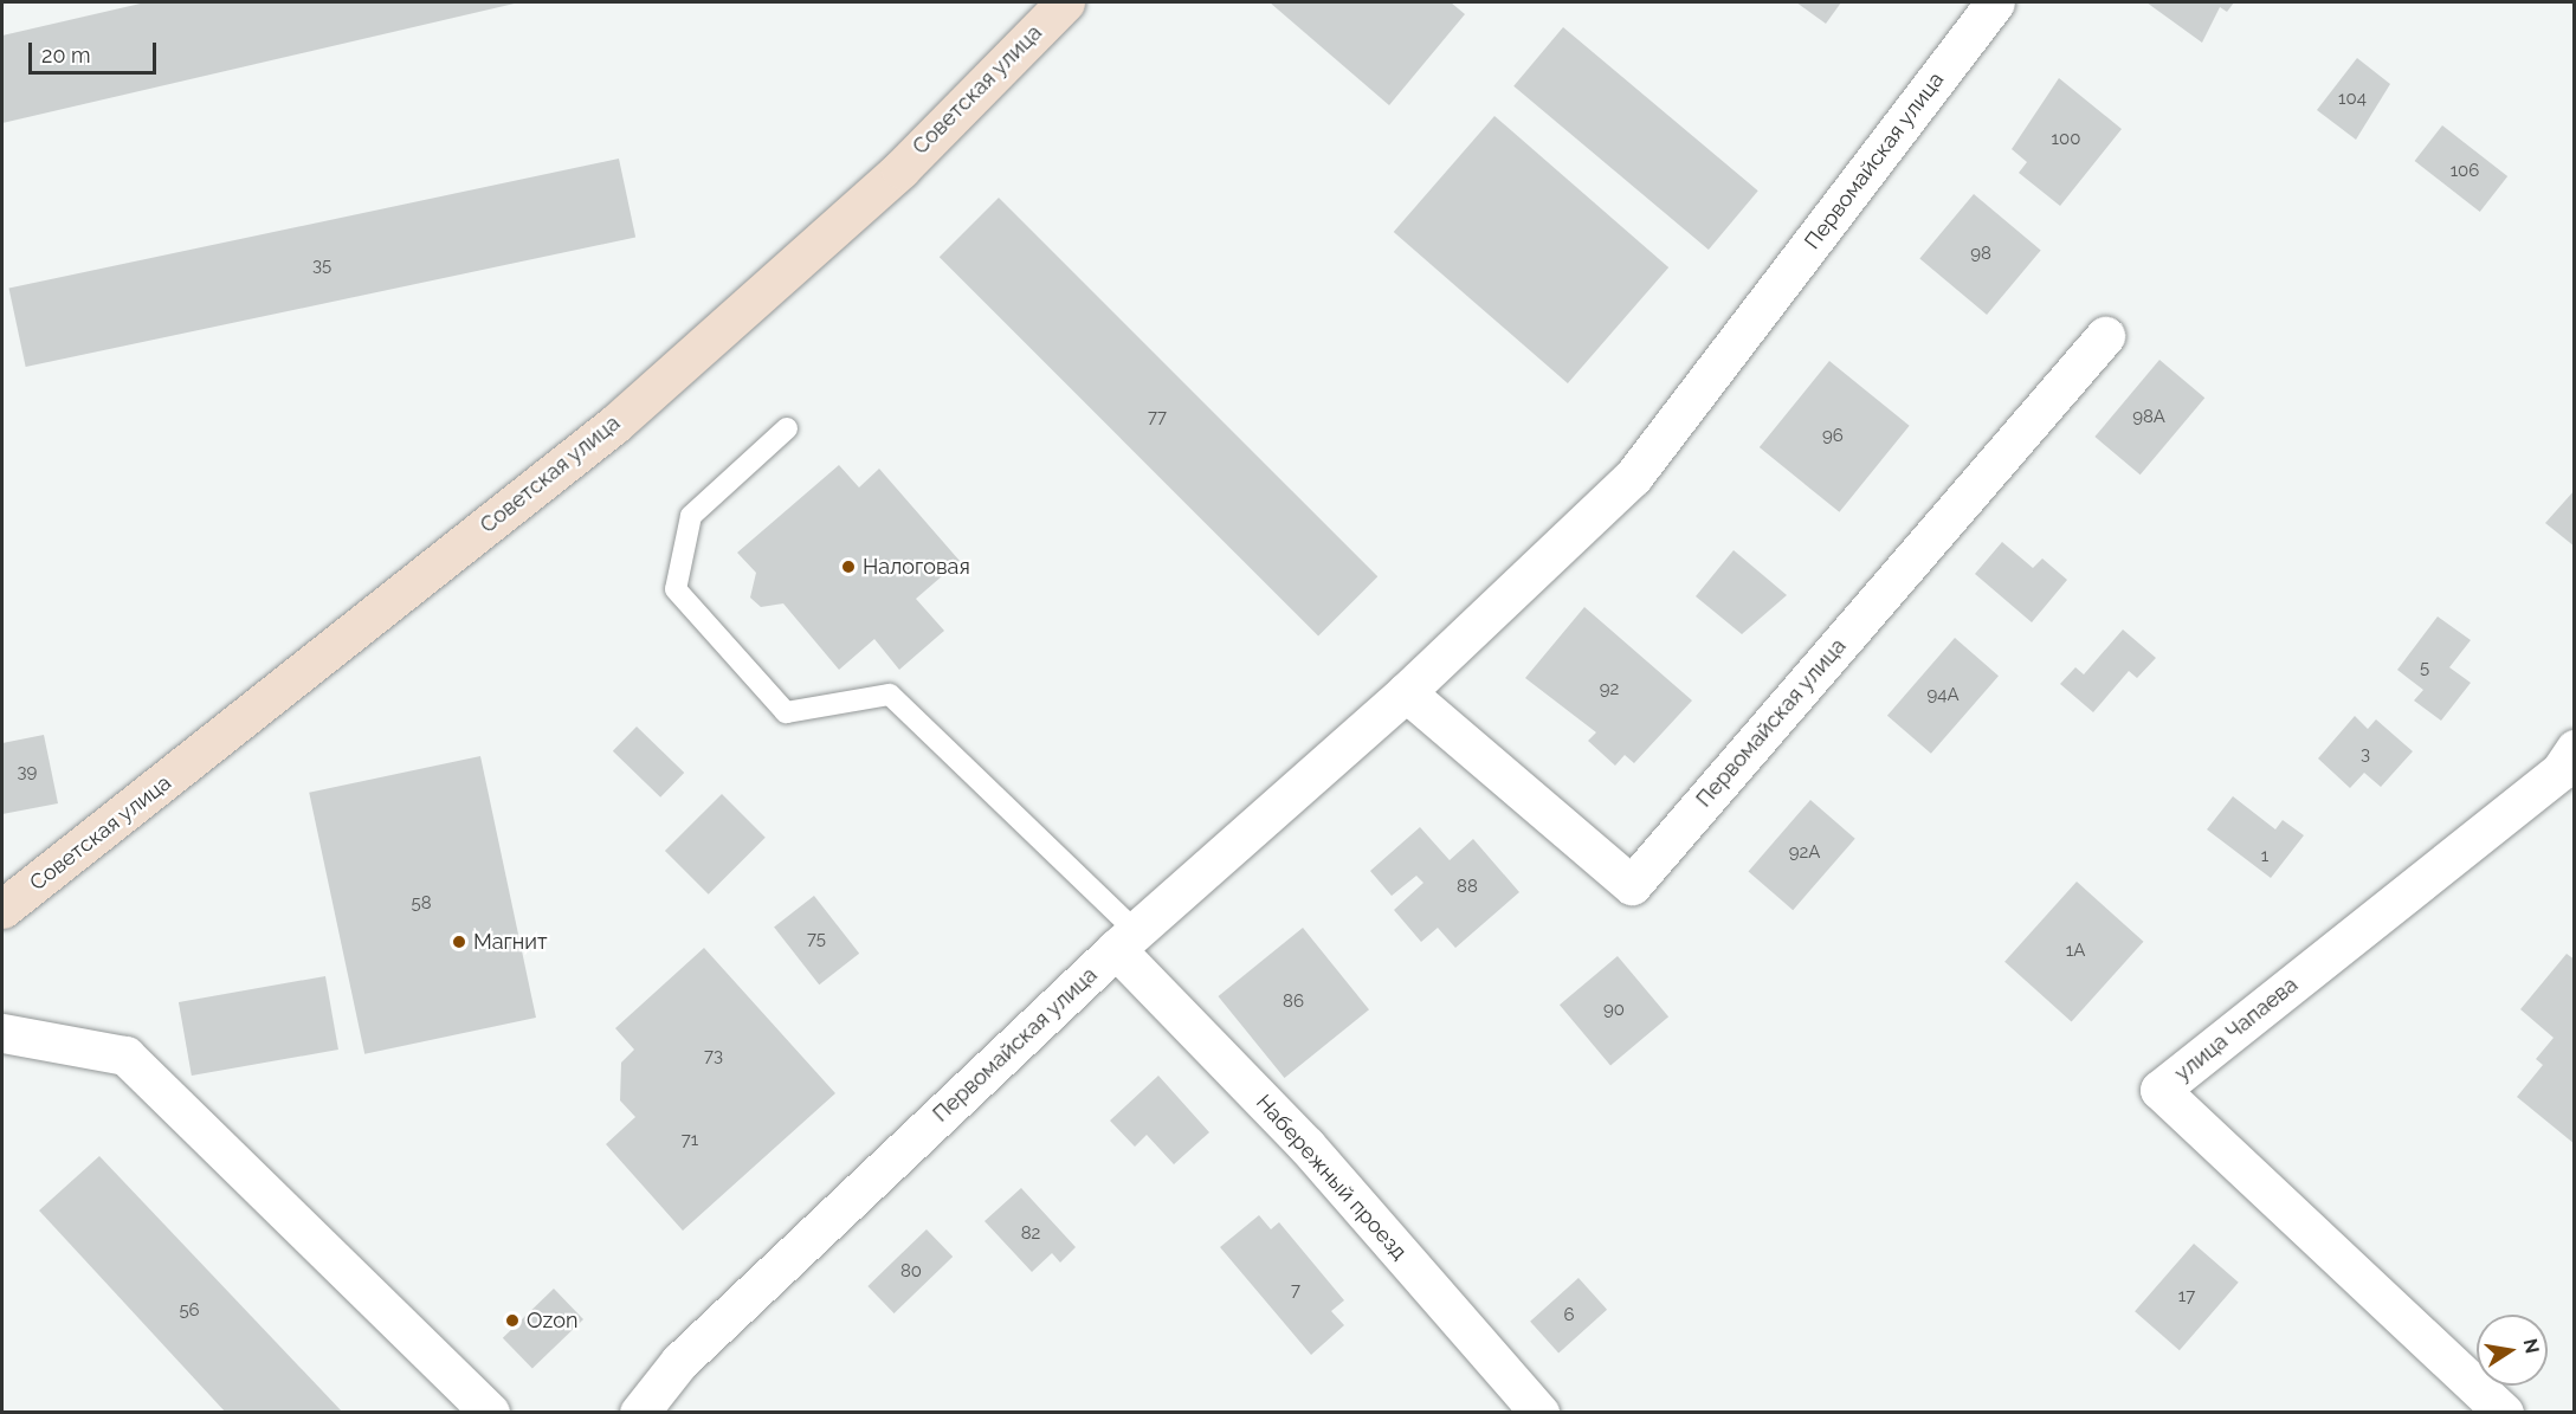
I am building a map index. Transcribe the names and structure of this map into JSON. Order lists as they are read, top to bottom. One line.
{"streets":{"main road":["Советская улица"],"street":["Первомайская улица","улица Чапаева","Набережный проезд"]},"crossings":[["Первомайская улица","Набережный проезд"]],"places":["Налоговая","Магнит","Ozon"],"house_numbers":["104","100","106","98","35","77","98А","96","5","92","94А","3","39","92А","1","88","58","75","1А","86","90","73","71","82","80","7","17","56","6"],"scale_bar":"20 m","north":"right"}
